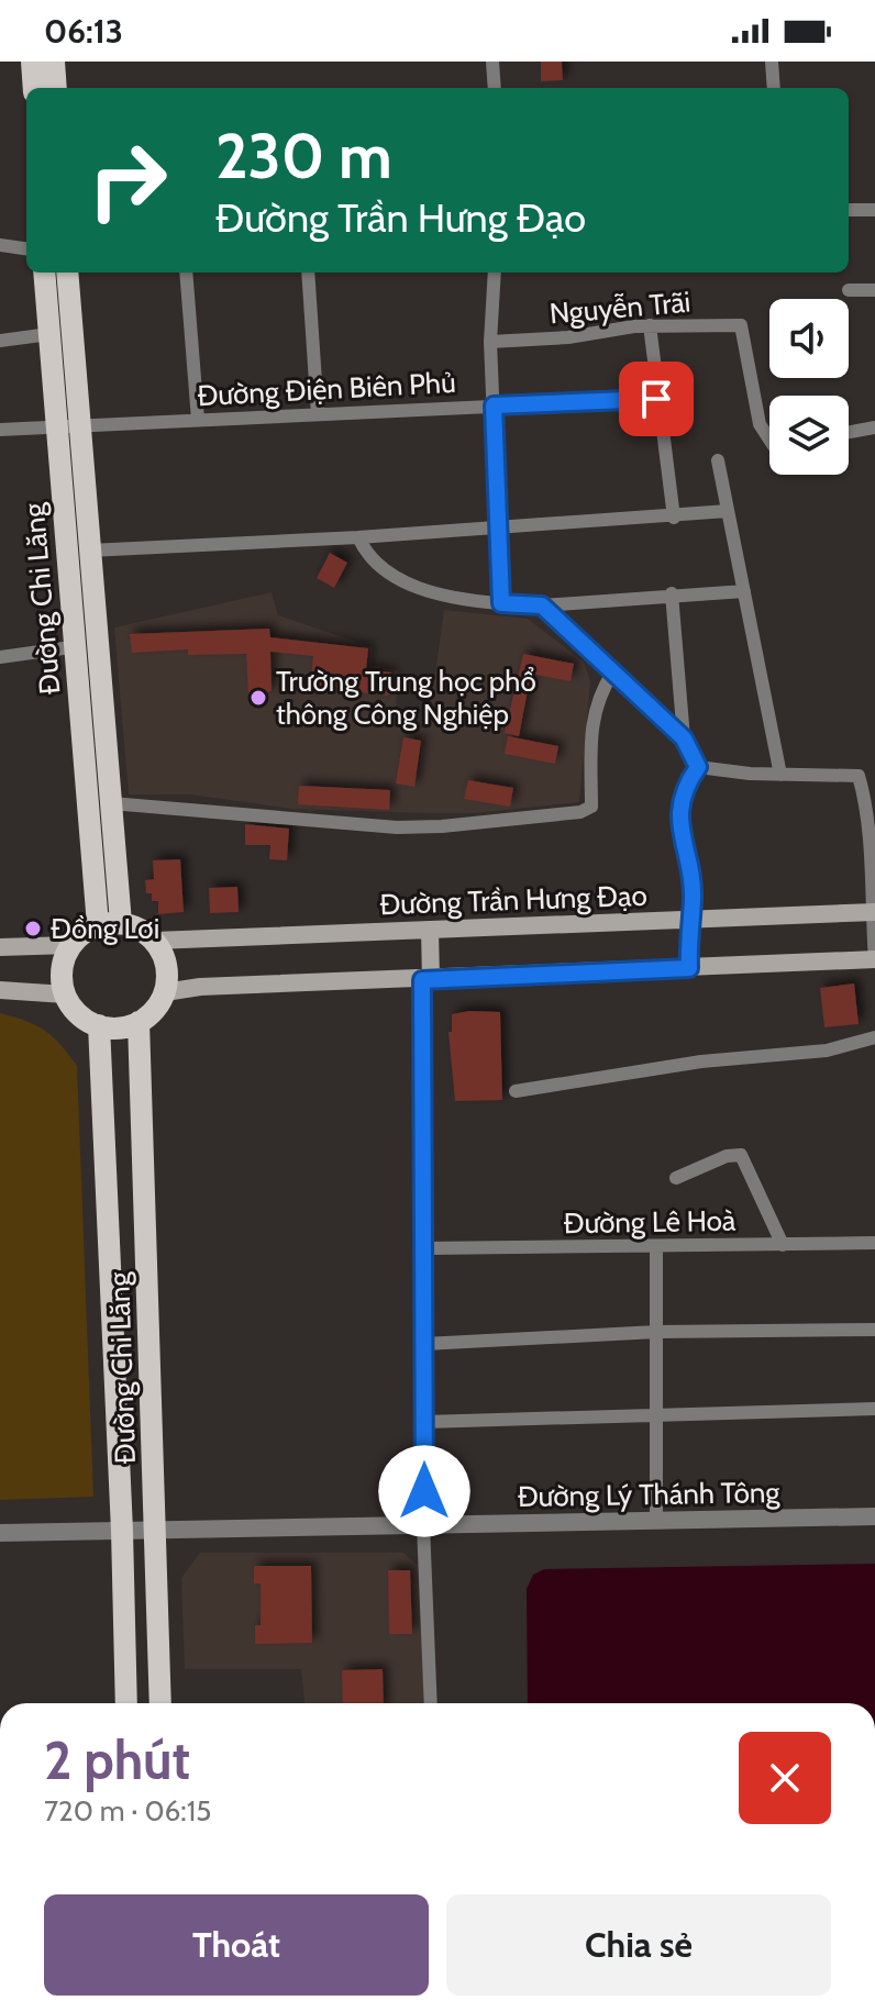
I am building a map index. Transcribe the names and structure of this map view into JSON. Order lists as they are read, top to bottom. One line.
{"streets":{"main road":["Đường Chi Lăng","Đường Trần Hưng Đạo"],"street":["Nguyễn Trãi","Đường Điện Biên Phủ","Đường Lê Hoà","Đường Lý Thánh Tông"]},"crossings":[["Đường Điện Biên Phủ","Đường Chi Lăng"],["Đường Chi Lăng","Đường Trần Hưng Đạo"],["Đường Chi Lăng","Đường Lý Thánh Tông"]],"places":["Trường Trung học phổ thông Công Nghiệp","Đồng Lơi"],"page":{"status":"06:13","turn":["230 m","Đường Trần Hưng Đạo"],"heading":["2 phút","720 m · 06:15"],"buttons":["Thoát","Chia sẻ"]}}
